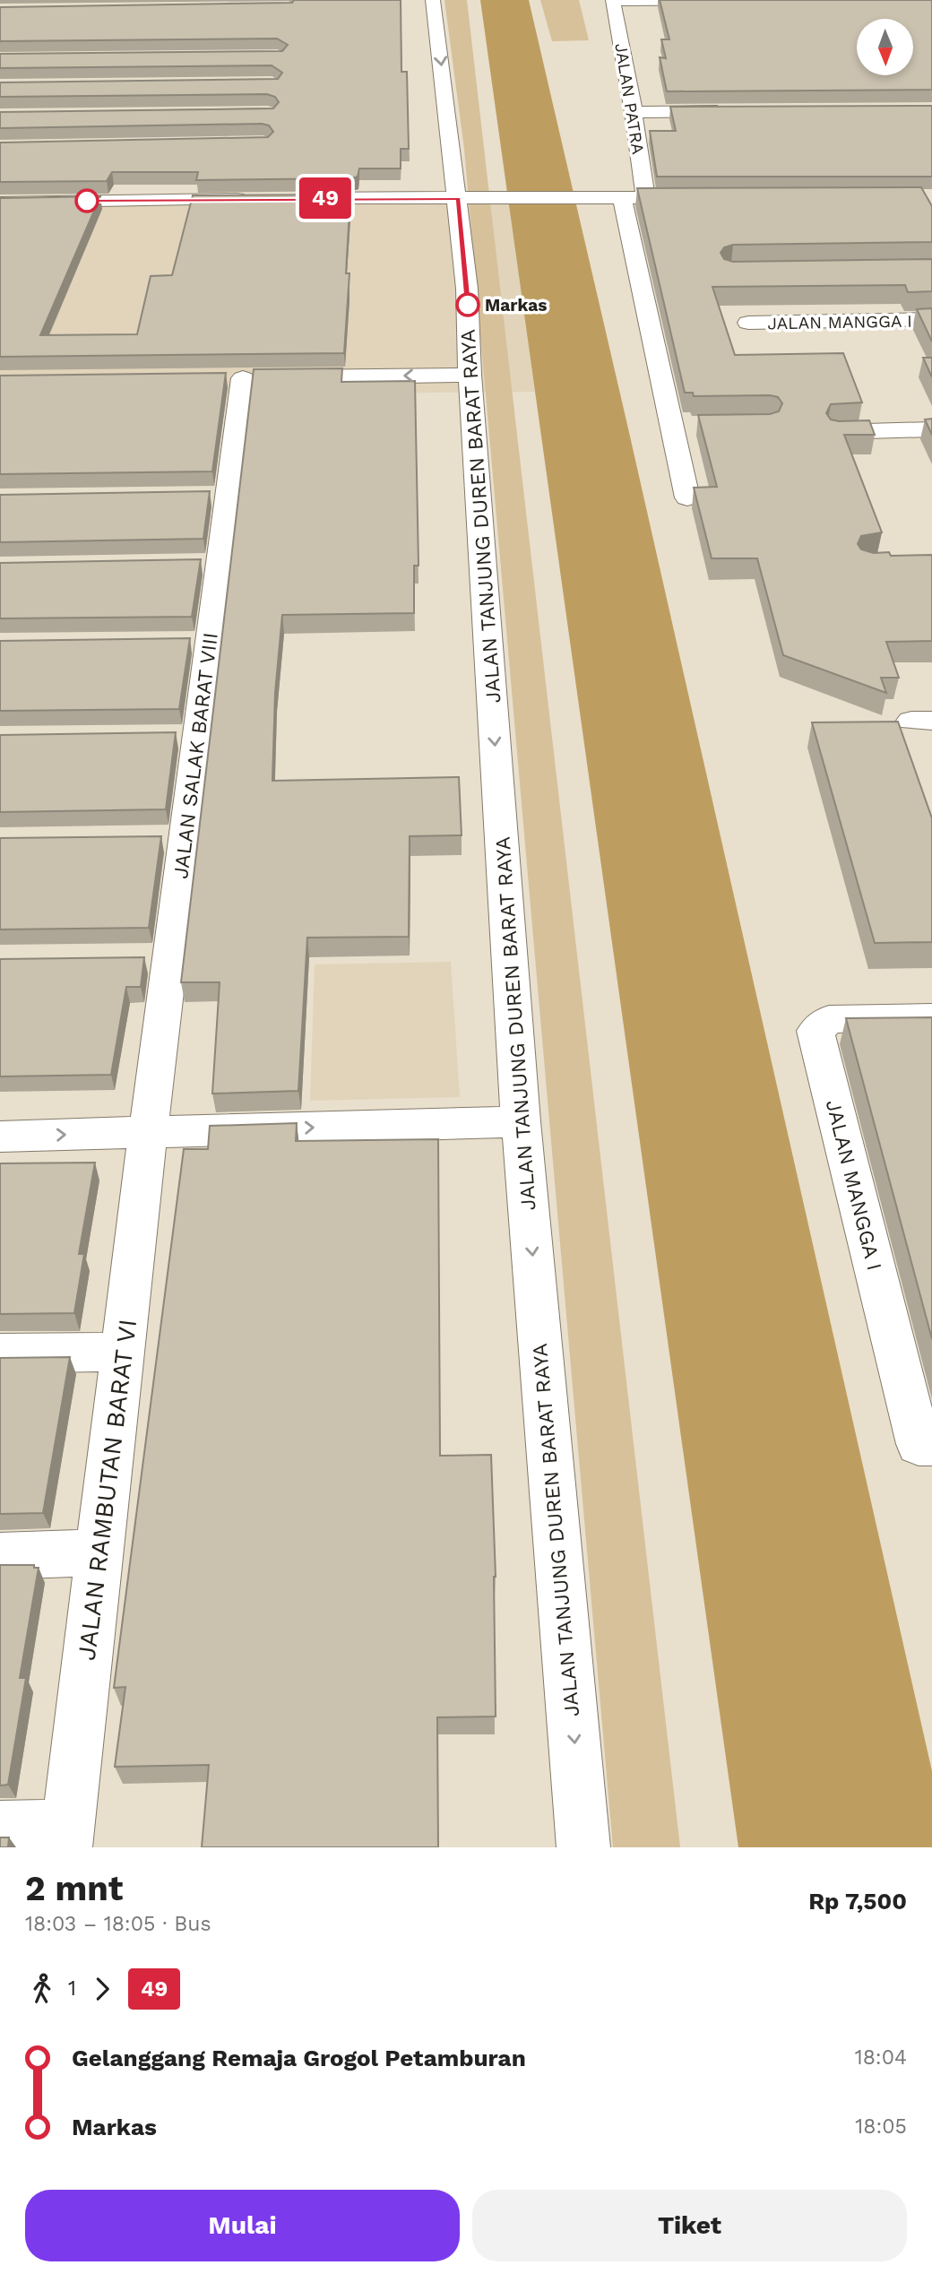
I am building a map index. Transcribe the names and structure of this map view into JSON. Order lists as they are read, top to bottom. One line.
{"streets":{"street":["JALAN PATRA","JALAN MANGGA I","JALAN TANJUNG DUREN BARAT RAYA","JALAN SALAK BARAT VIII","JALAN RAMBUTAN BARAT VI"]},"crossings":[["JALAN SALAK BARAT VIII","JALAN RAMBUTAN BARAT VI"]],"one_way":["JALAN TANJUNG DUREN BARAT RAYA"],"places":["Markas"],"lines":["bus line 49"],"north":"bottom","page":{"on_map":"49","heading":["2 mnt","18:03 – 18:05 · Bus","Rp 7,500"],"legs":["1","49"],"list":[{"name":"Gelanggang Remaja Grogol Petamburan","value":"18:04"},{"name":"Markas","value":"18:05"}],"buttons":["Mulai","Tiket"]}}
